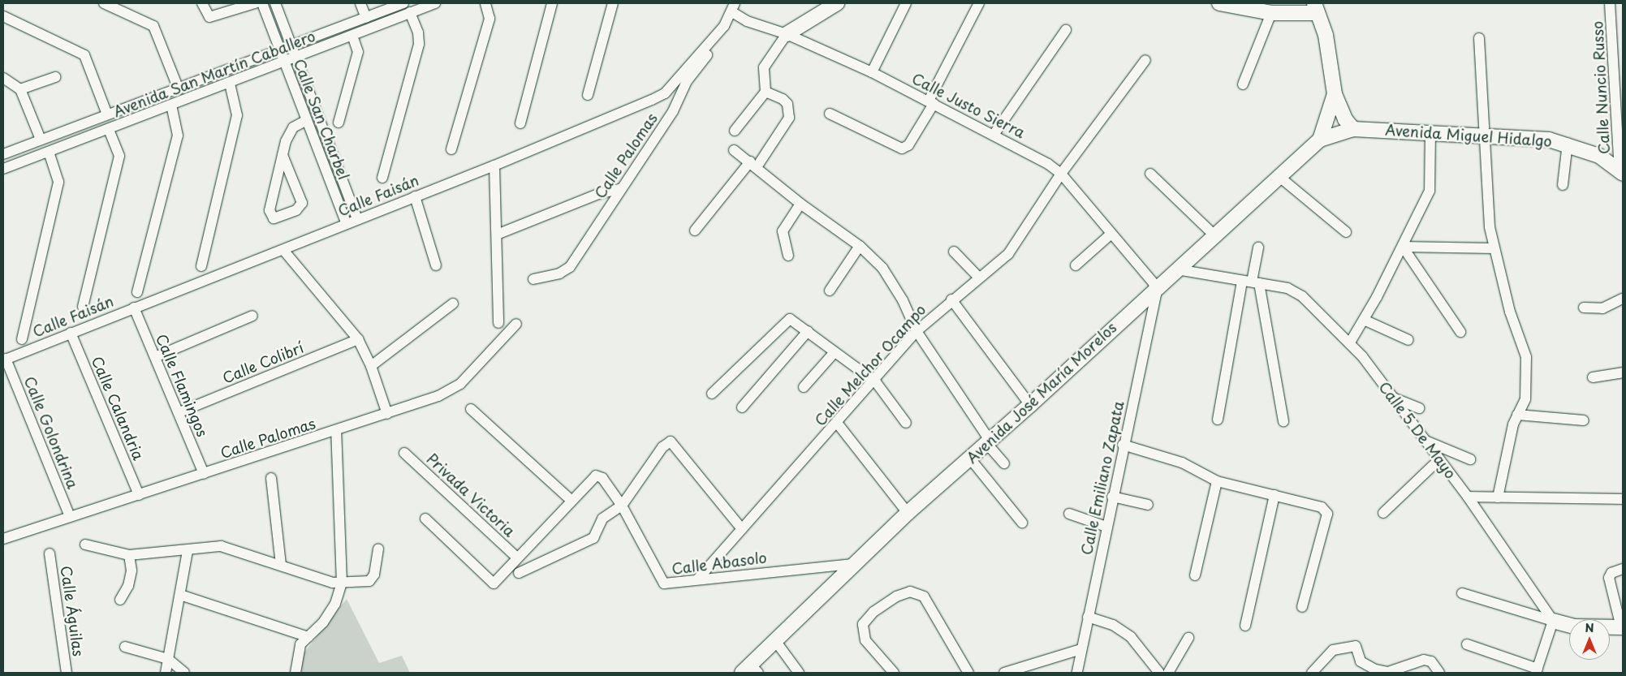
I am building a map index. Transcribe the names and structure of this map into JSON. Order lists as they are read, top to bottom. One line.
{"streets":{"street":["Avenida San Martín Caballero","Calle Nuncio Russo","Calle Justo Sierra","Calle San Charbel","Avenida Miguel Hidalgo","Calle Palomas","Calle Faisán","Calle Colibrí","Calle Melchor Ocampo","Calle Flamingos","Avenida José María Morelos","Calle Calandria","Calle 5 De Mayo","Calle Golondrina","Calle Emiliano Zapata","Privada Victoria","Calle Abasolo","Calle Águilas"]},"crossings":[["Avenida San Martín Caballero","Calle San Charbel"],["Calle Nuncio Russo","Avenida Miguel Hidalgo"],["Calle Justo Sierra","Calle Faisán"],["Calle Justo Sierra","Calle Melchor Ocampo"],["Calle Justo Sierra","Avenida José María Morelos"],["Calle Justo Sierra","Calle Emiliano Zapata"],["Calle San Charbel","Calle Faisán"],["Avenida Miguel Hidalgo","Avenida José María Morelos"],["Calle Palomas","Calle Faisán"],["Calle Palomas","Calle Flamingos"],["Calle Palomas","Calle Calandria"],["Calle Palomas","Calle Golondrina"],["Calle Faisán","Calle Flamingos"],["Calle Faisán","Calle Calandria"],["Calle Faisán","Calle Golondrina"],["Calle Colibrí","Calle Flamingos"],["Calle Melchor Ocampo","Calle Abasolo"],["Avenida José María Morelos","Calle 5 De Mayo"],["Avenida José María Morelos","Calle Emiliano Zapata"],["Avenida José María Morelos","Calle Abasolo"]],"north":"top"}
